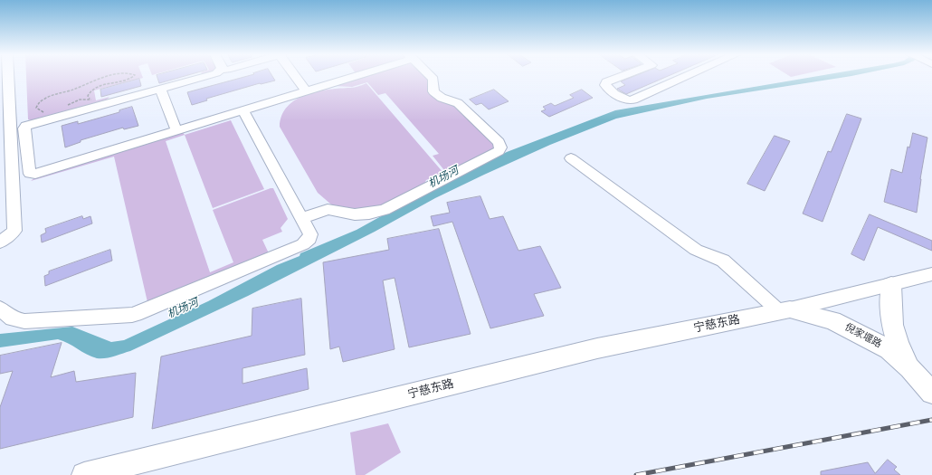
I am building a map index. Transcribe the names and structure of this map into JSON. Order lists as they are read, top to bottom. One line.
{"streets":{"main road":["宁慈东路","倪家堰路"]},"crossings":[["宁慈东路","倪家堰路"]],"water":["机场河"]}
